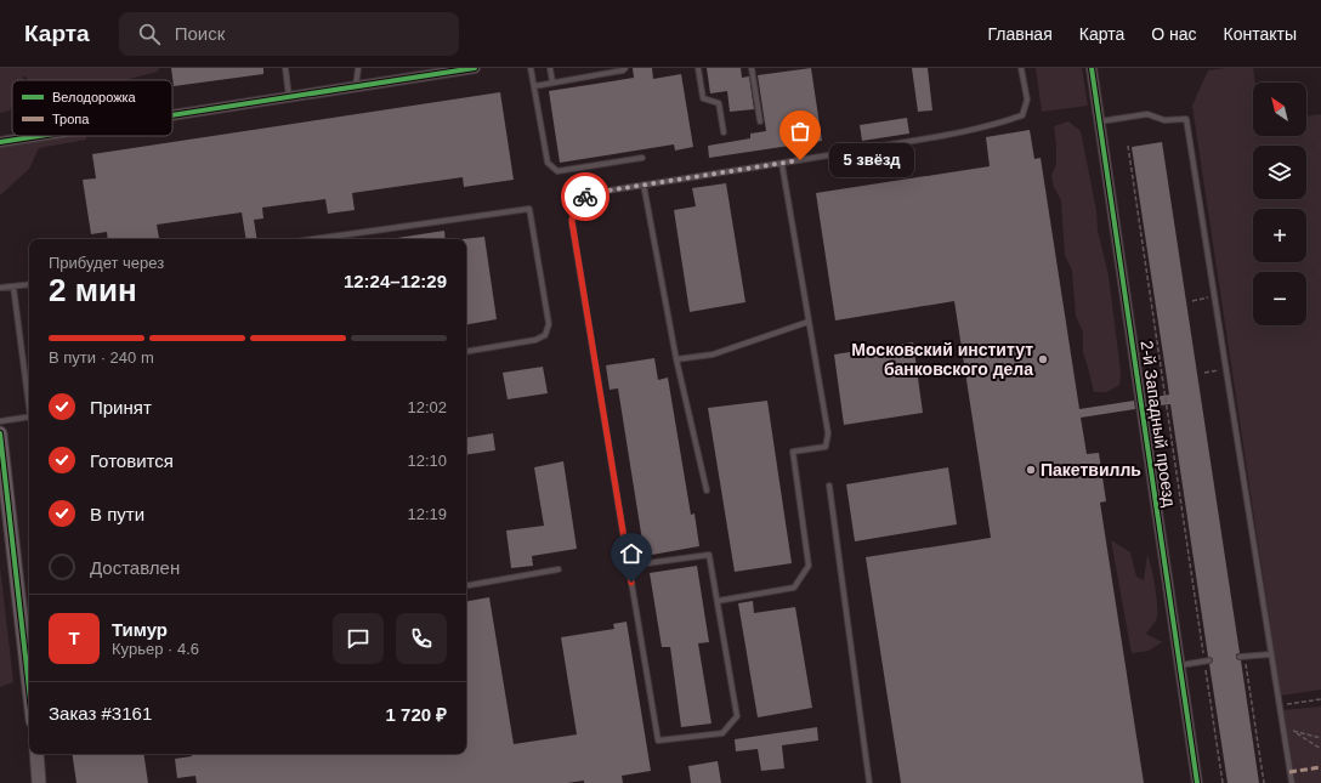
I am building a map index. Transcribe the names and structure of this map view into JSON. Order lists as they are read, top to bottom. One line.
{"streets":{"street":["2-й Западный проезд"]},"places":["5 звёзд","Московский институт банковского дела","Пакетвилль"],"legend":["Велодорожка","Тропа"],"north":"top left","page":{"header":"Карта","search":"Поиск","nav":["Главная","Карта","О нас","Контакты"],"map_buttons":["+","−"],"bubble":"5 звёзд","heading":["2 мин","Прибудет через","12:24–12:29"],"panel":["Тимур","Курьер · 4.6","Заказ #3161","1 720 ₽"],"bar":"В пути · 240 m","list":[["Принят","12:02"],["Готовится","12:10"],["В пути","12:19"],"Доставлен"],"round":"Т"}}
